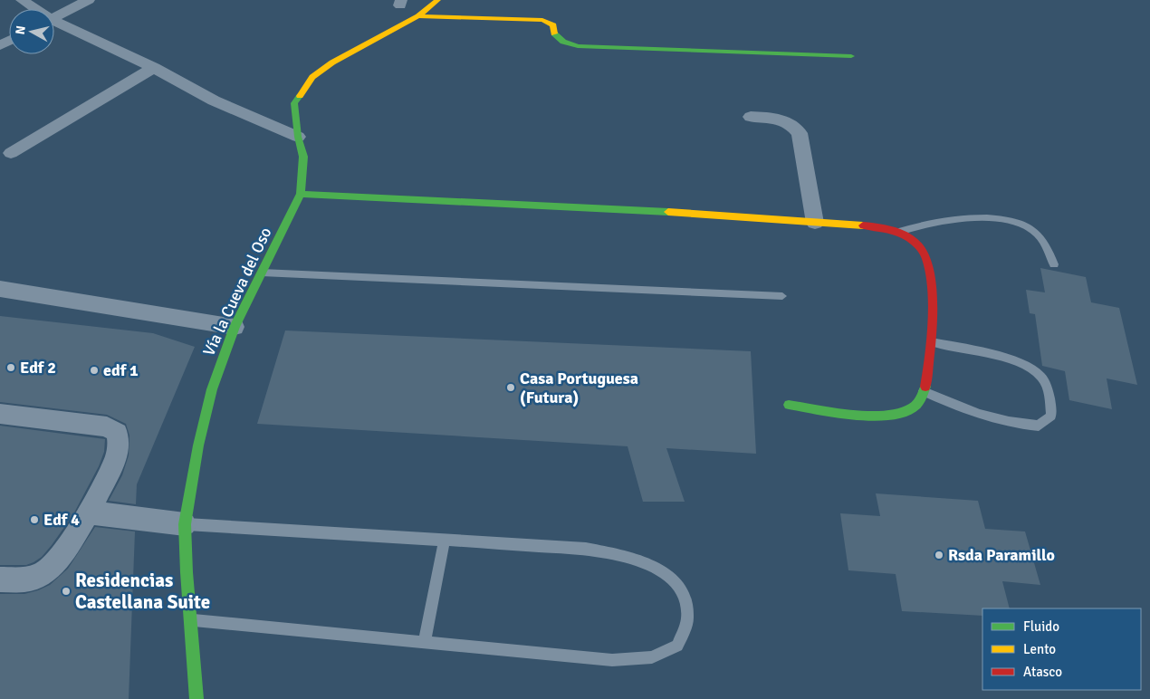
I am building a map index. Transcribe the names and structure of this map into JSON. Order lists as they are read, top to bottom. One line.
{"streets":{"street":["Vía la Cueva del Oso"]},"places":["Edf 2","edf 1","Casa Portuguesa (Futura)","Edf 4","Rsda Paramillo","Residencias Castellana Suite"],"legend":["Fluido","Lento","Atasco"],"north":"left"}
